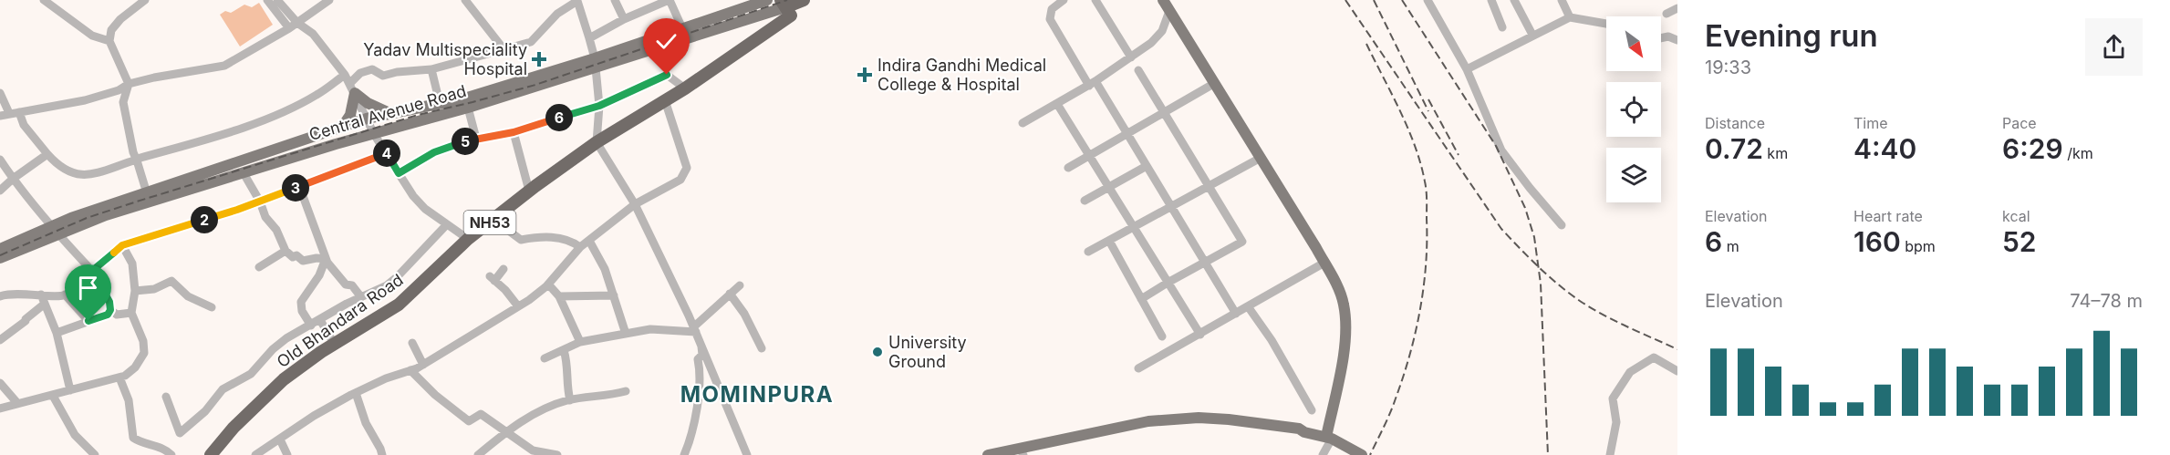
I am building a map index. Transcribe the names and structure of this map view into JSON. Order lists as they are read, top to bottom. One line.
{"streets":{"highway":["NH53","Old Bhandara Road"],"main road":["Central Avenue Road"]},"crossings":[["Central Avenue Road","NH53"],["Central Avenue Road","Old Bhandara Road"],["NH53","Old Bhandara Road"]],"districts":["MOMINPURA"],"places":{"health":["Yadav Multispeciality Hospital","Indira Gandhi Medical College & Hospital"],"other":["University Ground"]},"north":"bottom right","page":{"heading":["Evening run","19:33"],"stats":[["Distance","0.72 km"],["Time","4:40"],["Pace","6:29 /km"],["Elevation","6 m"],["Heart rate","160 bpm"],["kcal","52"]],"pins":["6","5","4","3","2"],"chart":["Elevation","74–78 m"]}}
